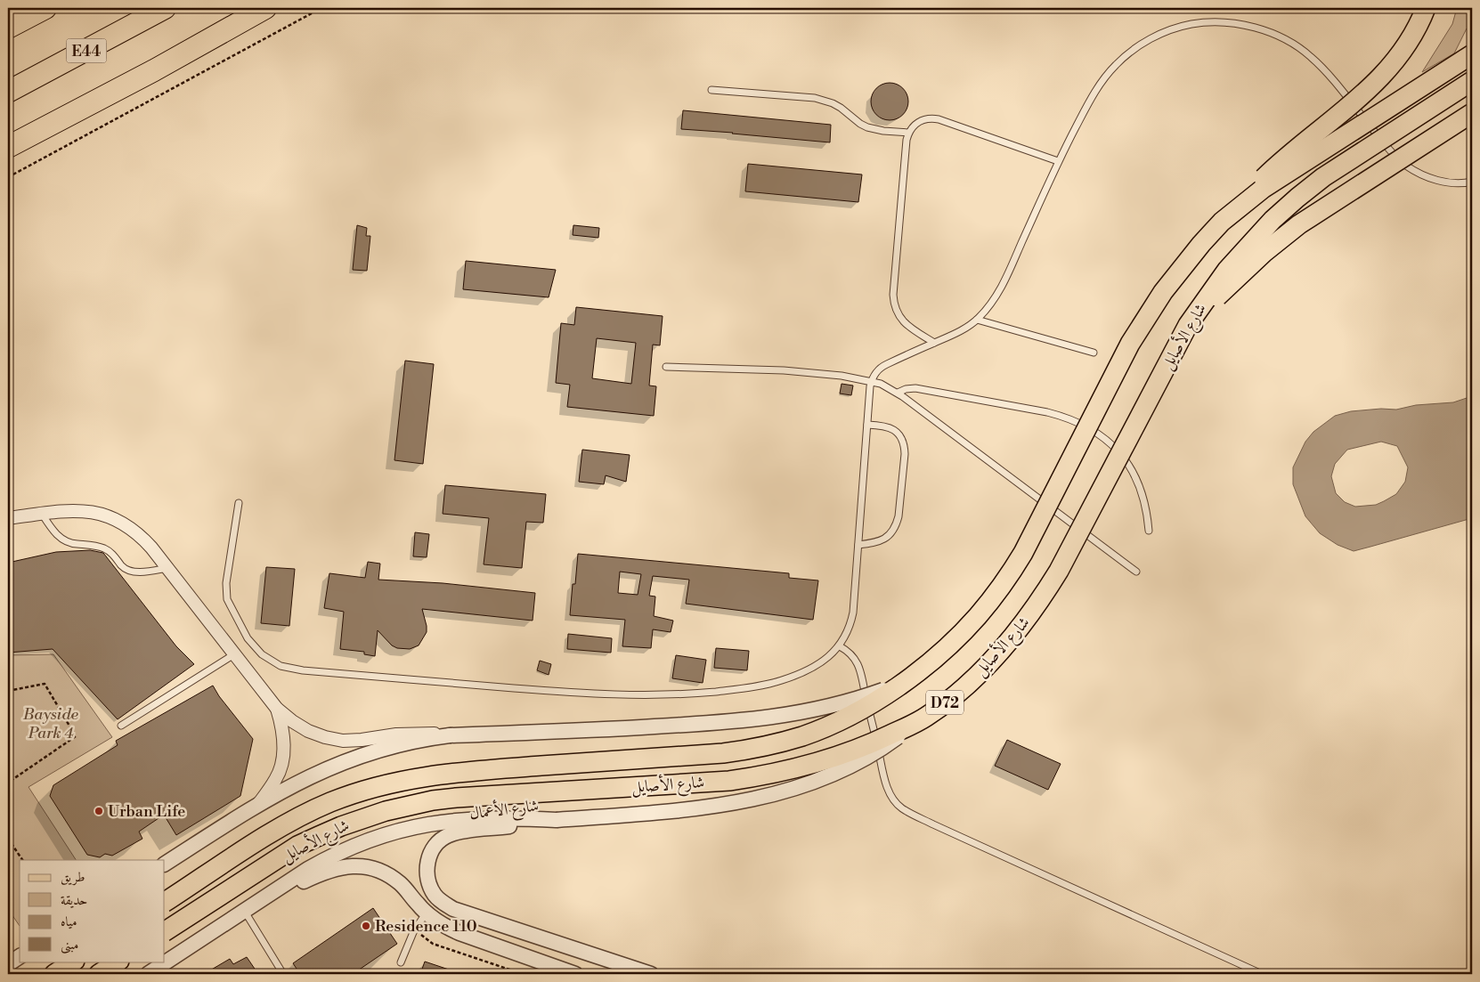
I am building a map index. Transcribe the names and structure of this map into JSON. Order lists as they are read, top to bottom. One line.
{"streets":{"highway":["E44"],"main road":["شارع الأصايل","D72"],"street":["شارع الأعمال"]},"parks":["Bayside Park 4"],"places":["Urban Life","Residence 110"],"legend":["طريق","حديقة","مياه","مبنى"]}
